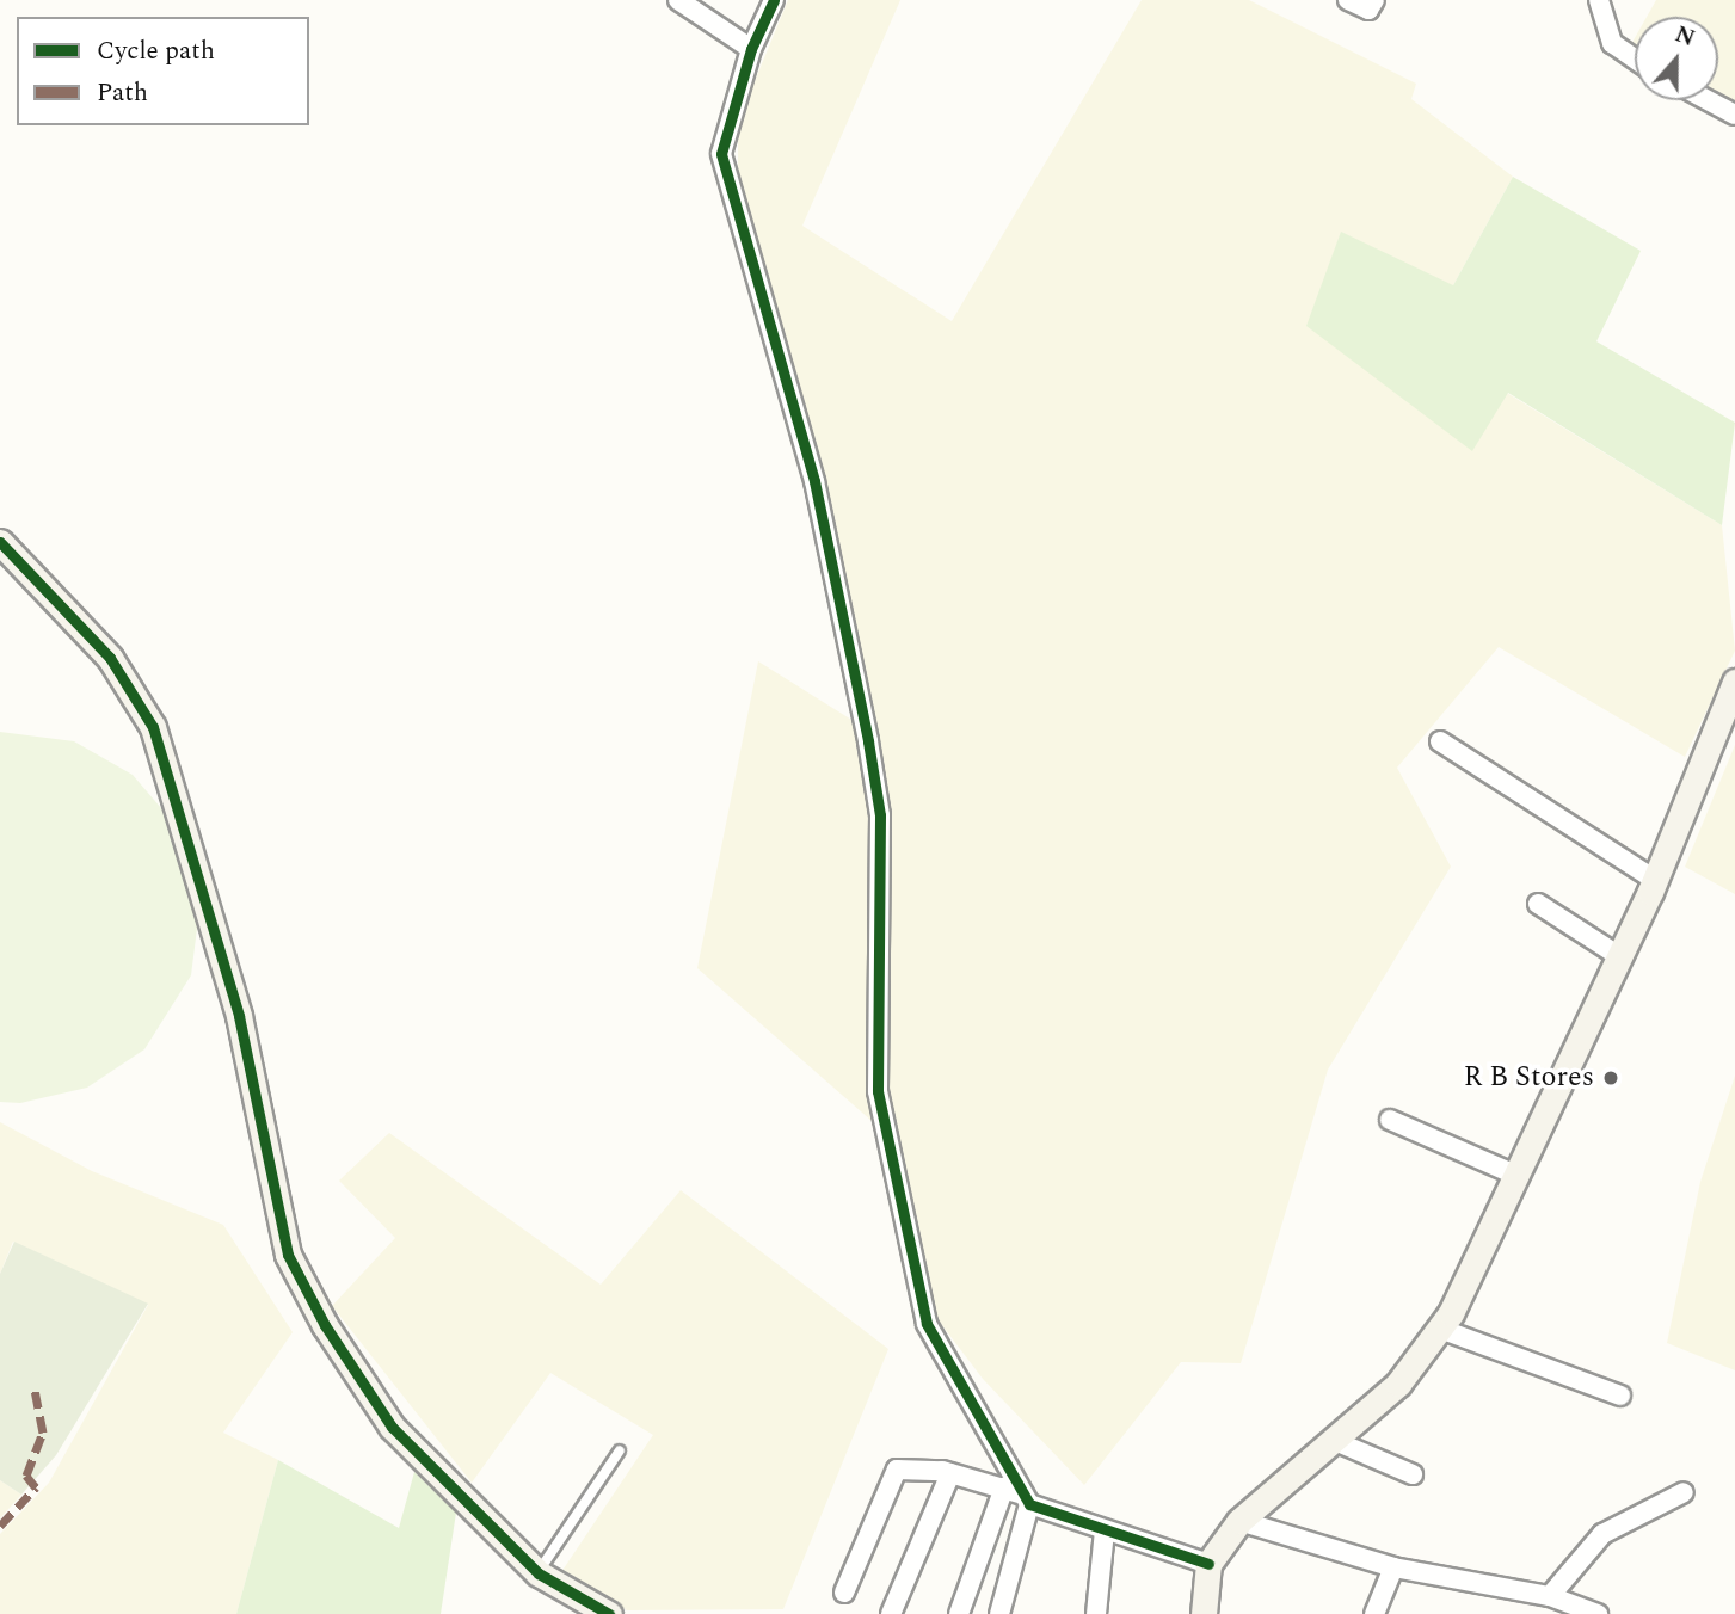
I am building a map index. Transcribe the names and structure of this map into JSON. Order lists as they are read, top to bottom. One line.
{"places":["R B Stores"],"legend":["Cycle path","Path"],"north":"top"}
